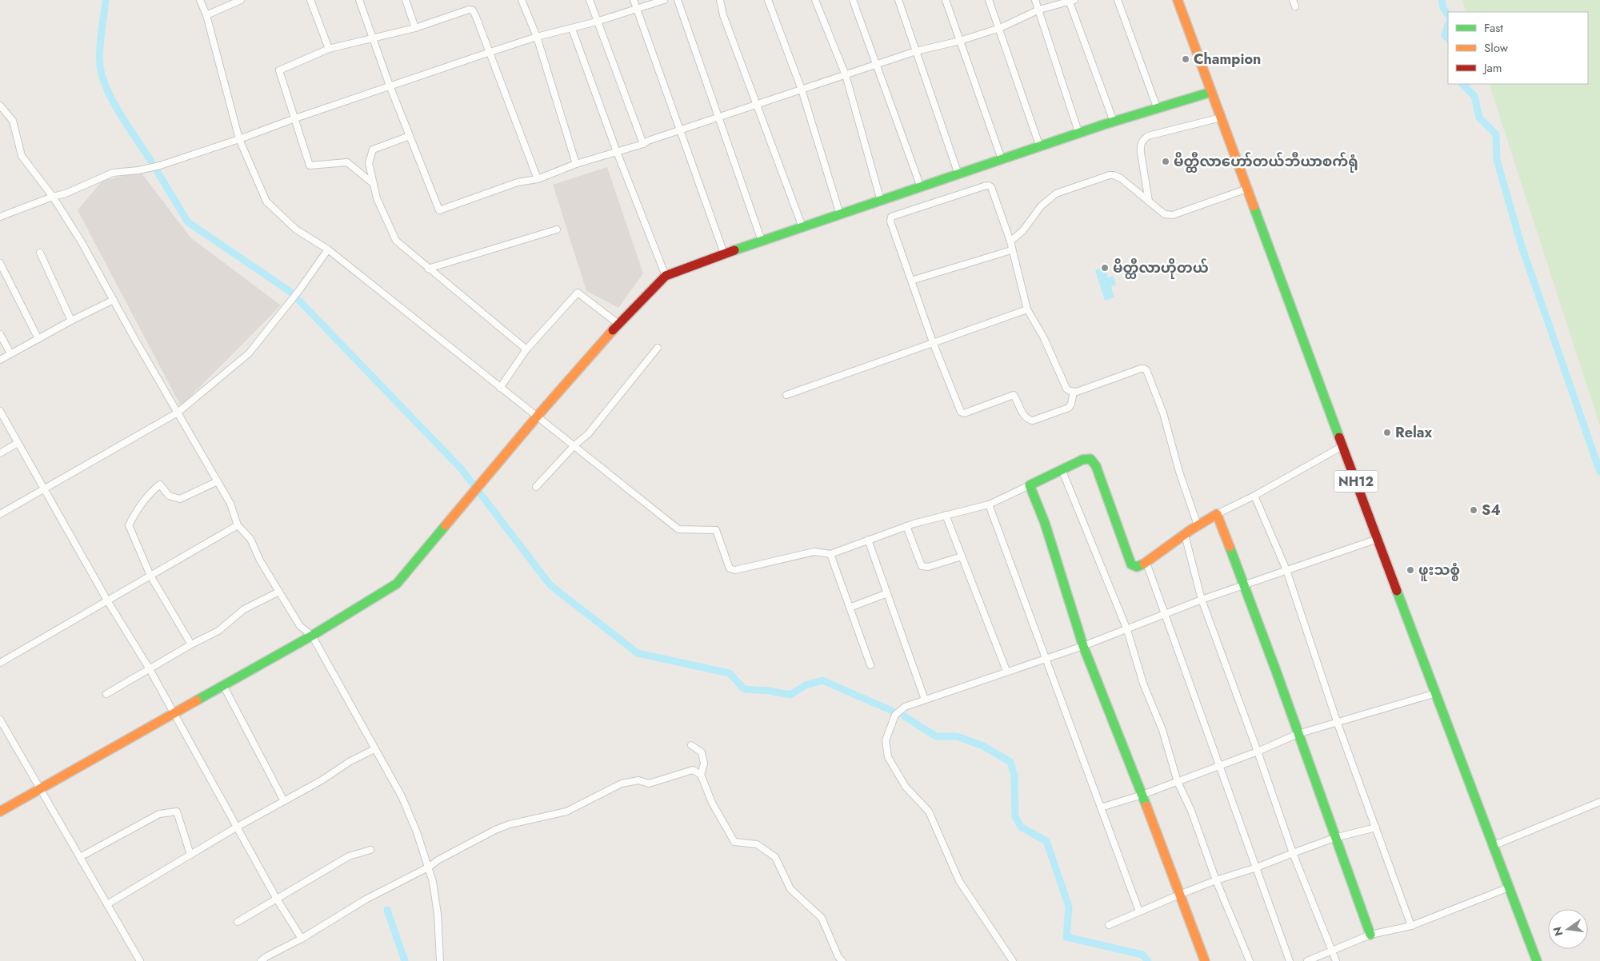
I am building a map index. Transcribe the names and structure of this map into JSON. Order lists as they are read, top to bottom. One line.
{"streets":{"main road":["NH12"]},"places":["Champion","မိတ္ထီလာဟော်တယ်ဘီယာစက်ရုံ","မိတ္ထီလာဟိုတယ်","Relax","S4","ဖူးသစ္စံ"],"legend":["Fast","Slow","Jam"],"north":"left"}
